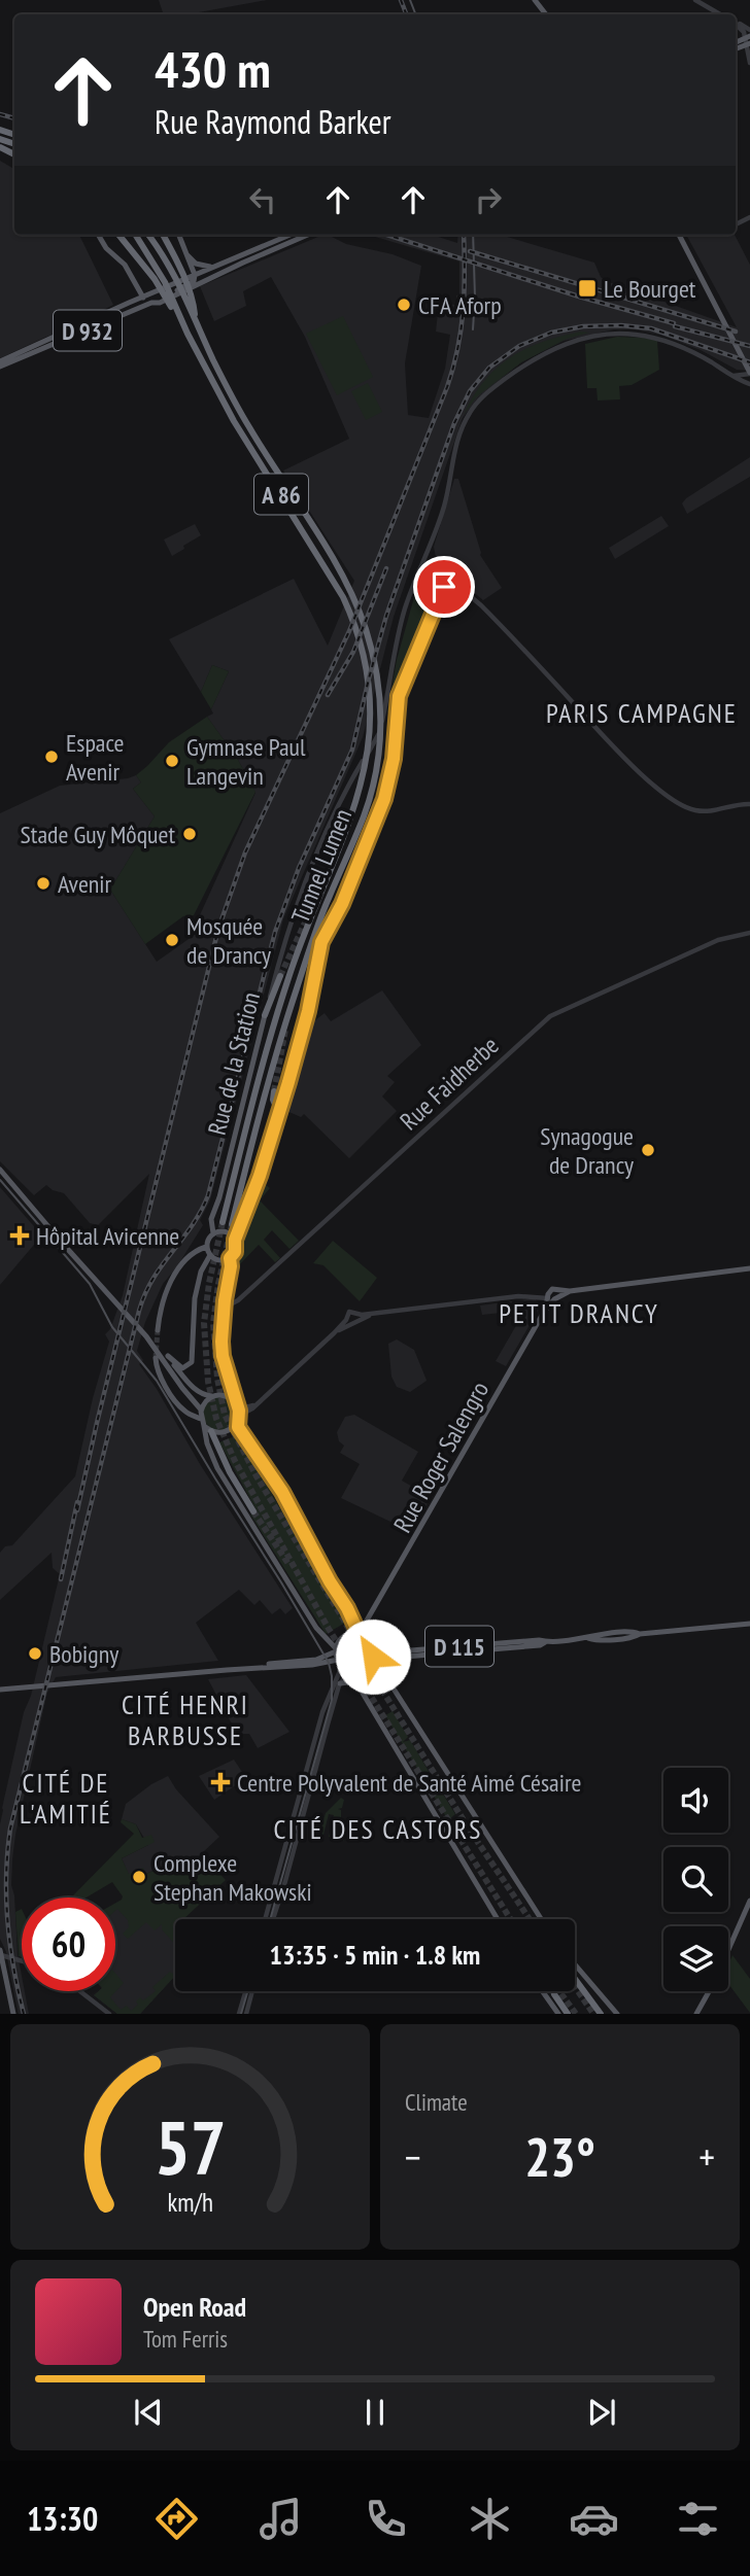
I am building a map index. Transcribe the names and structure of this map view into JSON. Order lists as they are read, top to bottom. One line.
{"streets":{"highway":["A 86","Tunnel Lumen"],"main road":["D 932","Rue de la Station","Rue Roger Salengro","D 115"],"street":["Rue Faidherbe"]},"crossings":[["A 86","Tunnel Lumen"],["Rue Roger Salengro","D 115"]],"districts":["PARIS CAMPAGNE","PETIT DRANCY","CITÉ HENRI BARBUSSE","CITÉ DE L'AMITIÉ","CITÉ DES CASTORS"],"places":{"transit":["Le Bourget"],"other":["CFA Aforp","Espace Avenir","Gymnase Paul Langevin","Stade Guy Môquet","Avenir","Mosquée de Drancy","Synagogue de Drancy","Bobigny","Complexe Stephan Makowski"],"health":["Hôpital Avicenne","Centre Polyvalent de Santé Aimé Césaire"]},"page":{"turn":["430 m","Rue Raymond Barker"],"limit":"60","trip":"13:35 · 5 min · 1.8 km","tile":"Climate","heat":["−","23°","+"],"song":["Open Road","Tom Ferris"],"tabs":"13:30","gauge":["57","km/h"]}}
